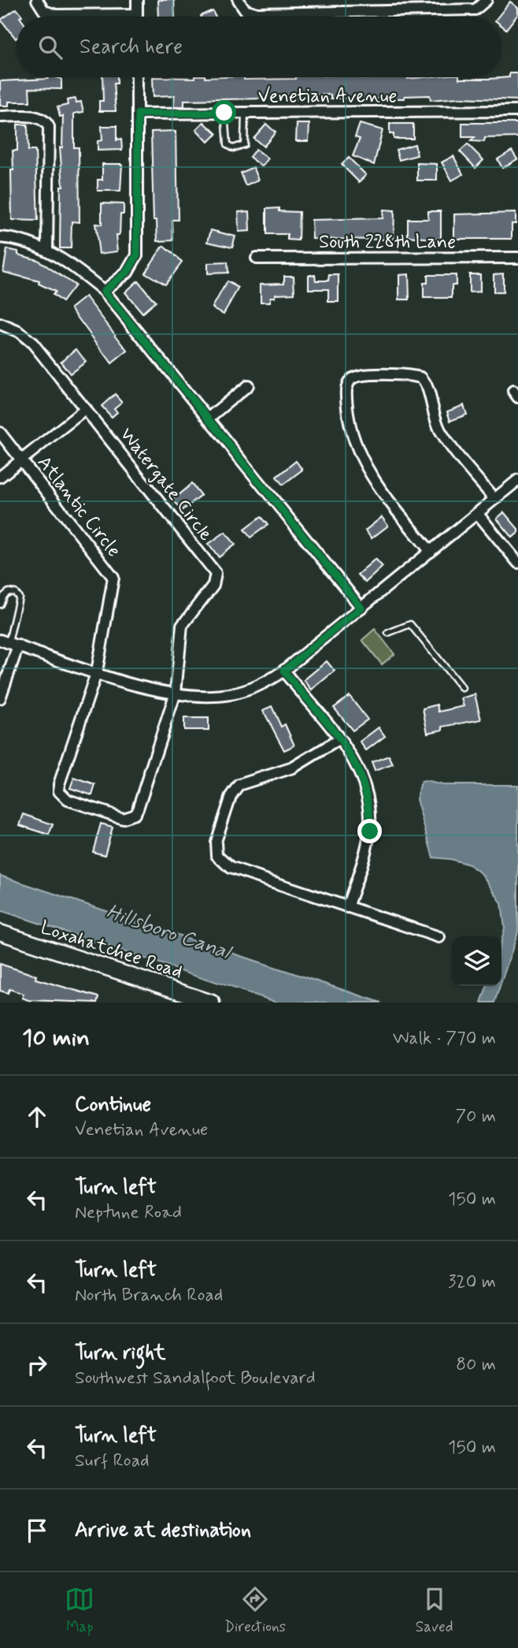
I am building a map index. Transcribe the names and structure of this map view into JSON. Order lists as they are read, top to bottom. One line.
{"streets":{"main road":["Loxahatchee Road"],"street":["Venetian Avenue","South 228th Lane","Watergate Circle","Atlantic Circle"]},"crossings":[["Watergate Circle","Atlantic Circle"]],"water":["Hillsboro Canal"],"page":{"search":"Search here","heading":["10 min","Walk · 770 m"],"list":[["Continue","Venetian Avenue","70 m"],["Turn left","Neptune Road","150 m"],["Turn left","North Branch Road","320 m"],["Turn right","Southwest Sandalfoot Boulevard","80 m"],["Turn left","Surf Road","150 m"],"Arrive at destination"],"nav":["Map","Directions","Saved"]}}
